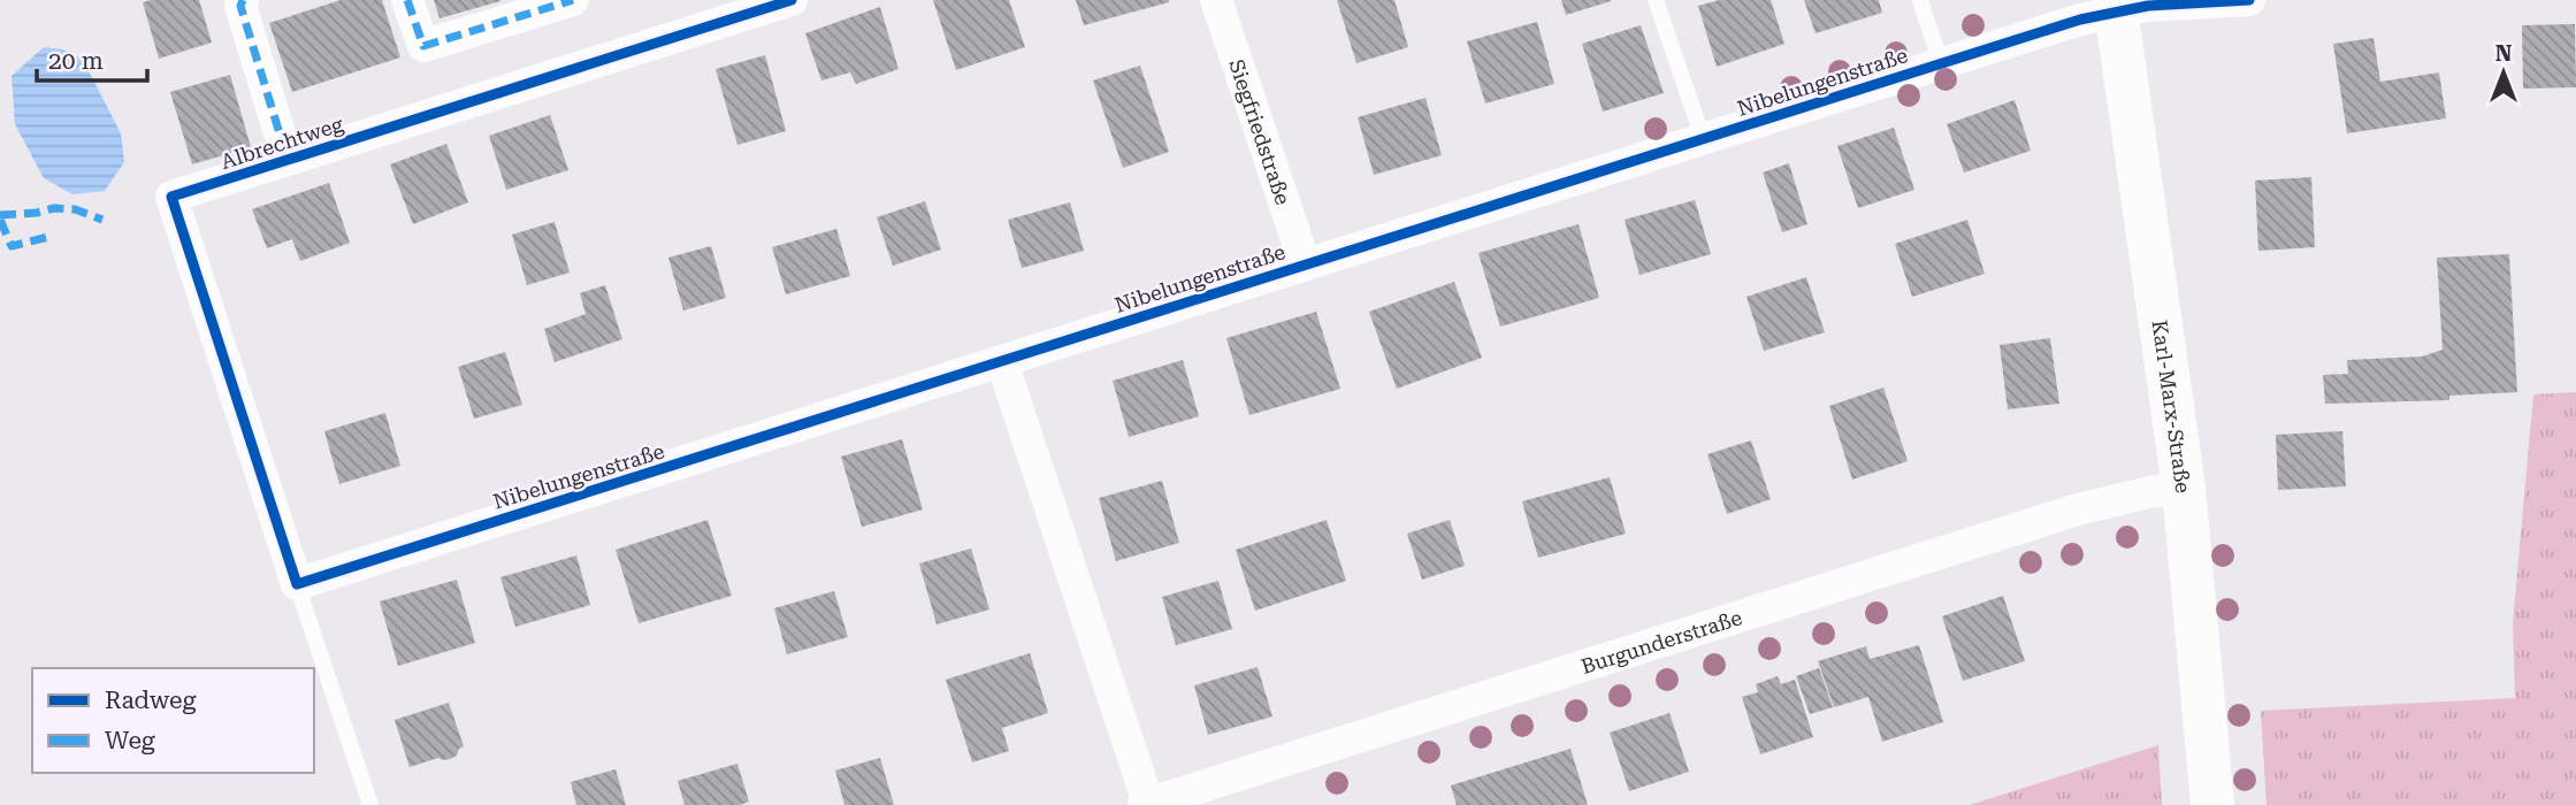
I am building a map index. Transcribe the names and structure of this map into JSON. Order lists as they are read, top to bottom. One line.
{"streets":{"main road":["Karl-Marx-Straße"],"street":["Nibelungenstraße","Siegfriedstraße","Albrechtweg","Burgunderstraße"]},"crossings":[["Nibelungenstraße","Siegfriedstraße"],["Nibelungenstraße","Albrechtweg"],["Nibelungenstraße","Karl-Marx-Straße"],["Karl-Marx-Straße","Burgunderstraße"]],"legend":["Radweg","Weg"],"scale_bar":"20 m","north":"top"}
